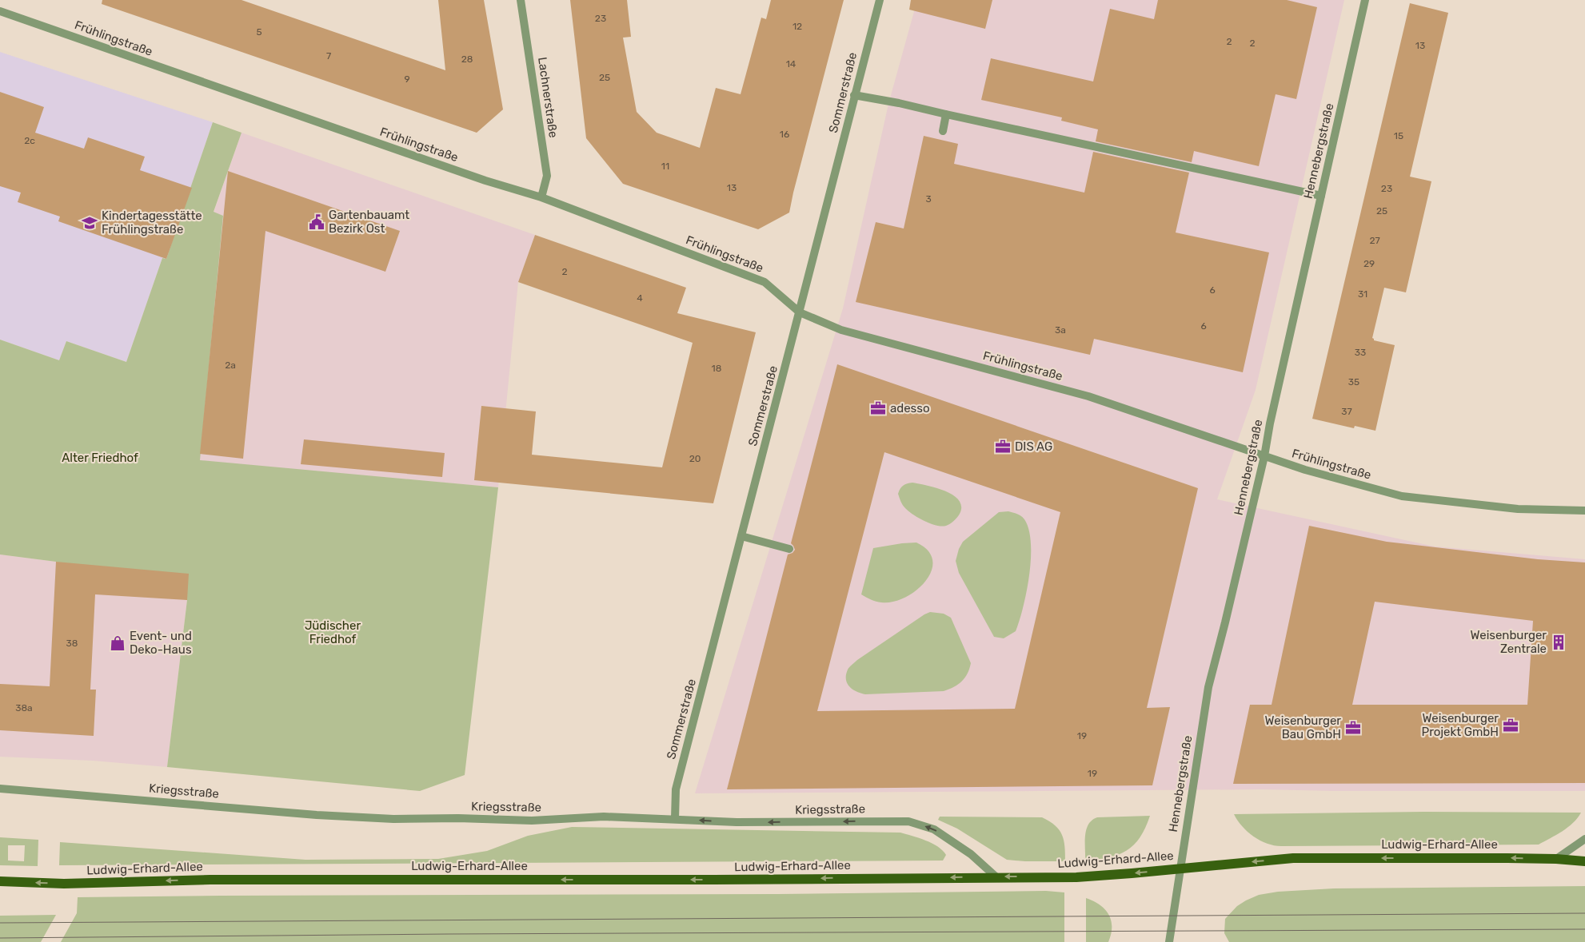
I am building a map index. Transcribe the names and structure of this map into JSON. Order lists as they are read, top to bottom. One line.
{"streets":{"main road":["Ludwig-Erhard-Allee"],"street":["Frühlingstraße","Sommerstraße","Lachnerstraße","Hennebergstraße","Kriegsstraße"]},"crossings":[["Frühlingstraße","Sommerstraße"],["Frühlingstraße","Lachnerstraße"],["Frühlingstraße","Hennebergstraße"],["Sommerstraße","Kriegsstraße"],["Hennebergstraße","Ludwig-Erhard-Allee"],["Kriegsstraße","Ludwig-Erhard-Allee"]],"one_way":["Ludwig-Erhard-Allee"],"parks":["Alter Friedhof","Jüdischer Friedhof"],"places":{"public building":["Gartenbauamt Bezirk Ost"],"school or university":["Kindertagesstätte Frühlingstraße"],"office":["adesso","DIS AG","Weisenburger Projekt GmbH","Weisenburger Bau GmbH"],"building":["Weisenburger Zentrale"],"shop":["Event- und Deko-Haus"]},"house_numbers":["23","12","5","2","2","13","7","28","14","25","9","16","15","2c","11","13","23","3","25","27","29","2","6","31","4","6","3a","33","2a","18","35","37","20","38","38a","19","19"]}
